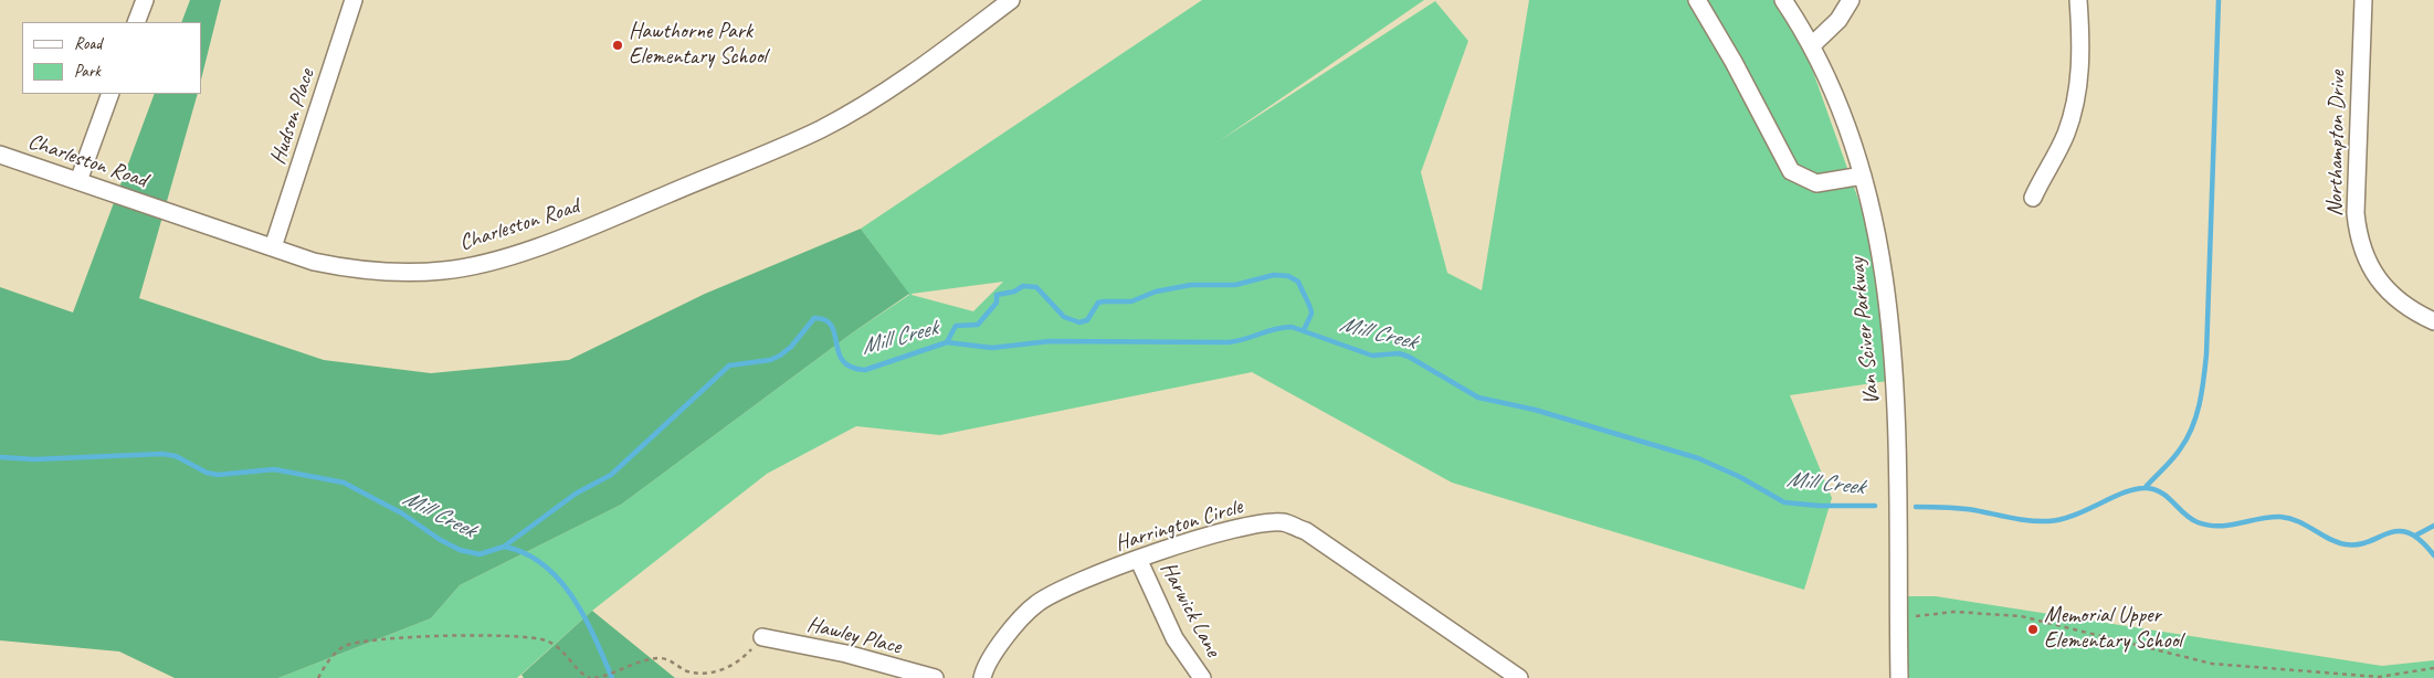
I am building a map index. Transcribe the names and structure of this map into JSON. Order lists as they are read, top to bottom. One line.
{"streets":{"street":["Hudson Place","Northampton Drive","Charleston Road","Van Sciver Parkway","Harrington Circle","Harwick Lane","Hawley Place"]},"crossings":[["Hudson Place","Charleston Road"],["Harrington Circle","Harwick Lane"]],"water":["Mill Creek"],"places":["Hawthorne Park Elementary School","Memorial Upper Elementary School"],"legend":["Road","Park"]}
